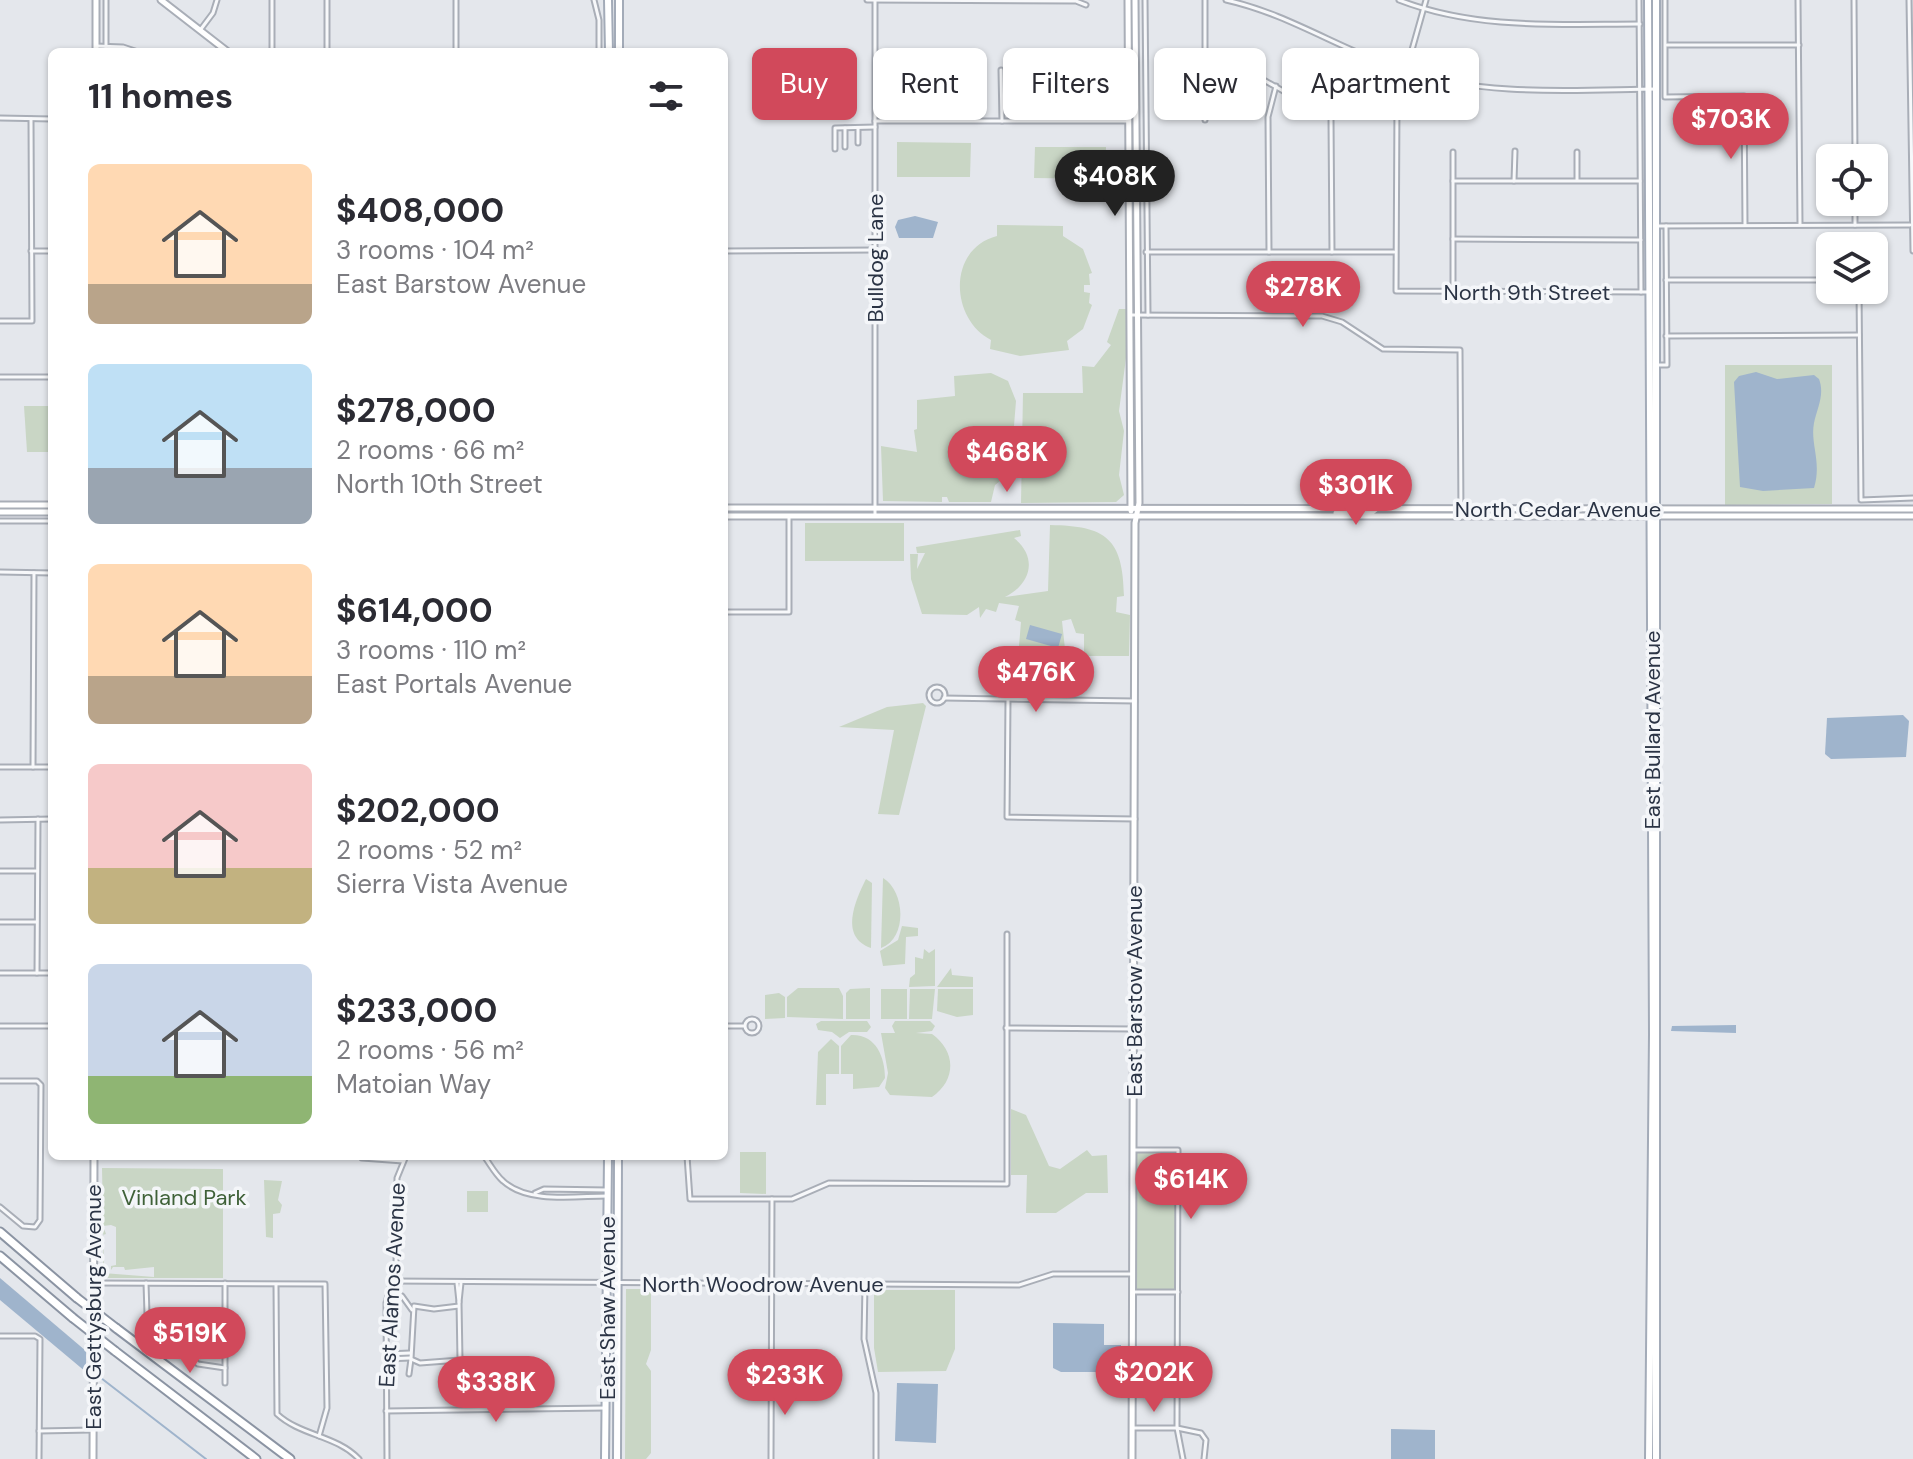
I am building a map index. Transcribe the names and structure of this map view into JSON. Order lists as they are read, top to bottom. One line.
{"streets":{"main road":["North Cedar Avenue","East Bullard Avenue","East Barstow Avenue","East Gettysburg Avenue","East Shaw Avenue"],"street":["Bulldog Lane","North 9th Street","North Woodrow Avenue","East Alamos Avenue"]},"crossings":[["Bulldog Lane","North Cedar Avenue"],["North 9th Street","East Bullard Avenue"],["North Cedar Avenue","East Bullard Avenue"],["North Cedar Avenue","East Barstow Avenue"],["East Barstow Avenue","North Woodrow Avenue"],["North Woodrow Avenue","East Alamos Avenue"],["North Woodrow Avenue","East Shaw Avenue"]],"parks":["Vinland Park"],"page":{"chip":["Buy","Rent","Filters","New","Apartment"],"heading":"11 homes","price":["$703K","$408K","$278K","$468K","$301K","$476K","$614K","$519K","$202K","$233K","$338K"],"list":[{"name":"$408,000","note":"3 rooms · 104 m² · East Barstow Avenue"},{"name":"$278,000","note":"2 rooms · 66 m² · North 10th Street"},{"name":"$614,000","note":"3 rooms · 110 m² · East Portals Avenue"},{"name":"$202,000","note":"2 rooms · 52 m² · Sierra Vista Avenue"},{"name":"$233,000","note":"2 rooms · 56 m² · Matoian Way"}]}}
